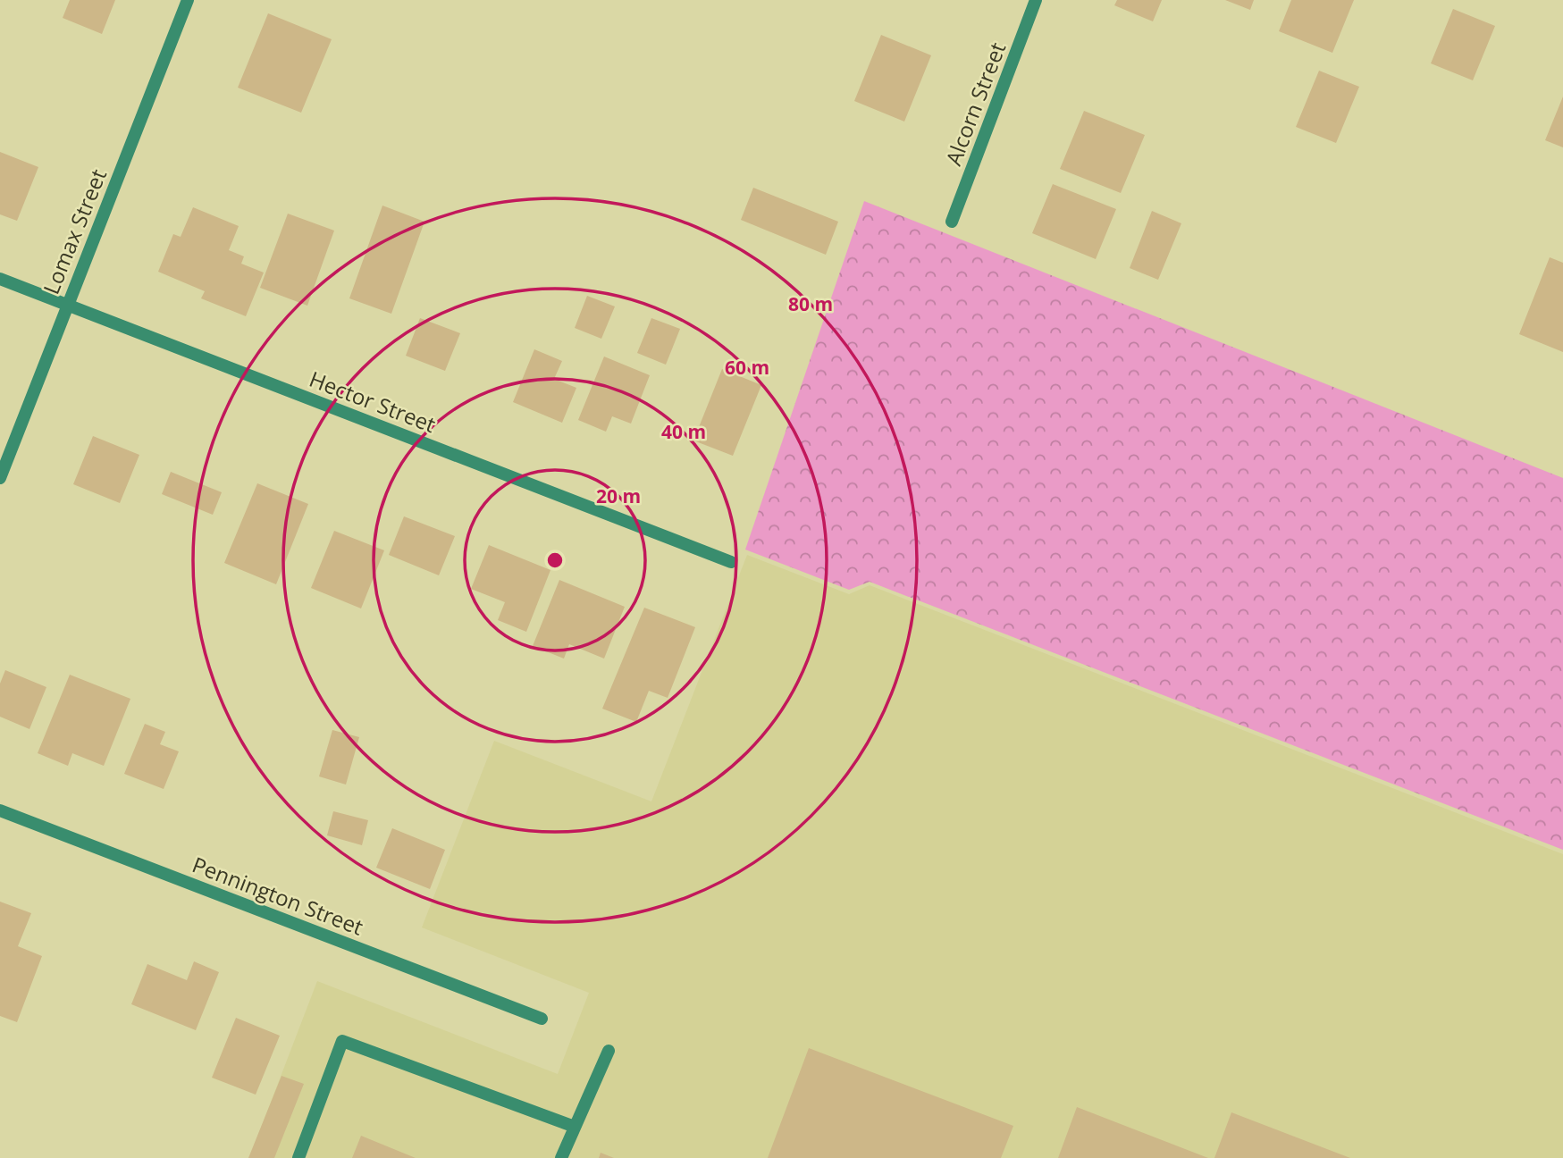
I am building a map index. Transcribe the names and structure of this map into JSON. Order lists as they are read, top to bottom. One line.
{"streets":{"street":["Alcorn Street","Lomax Street","Hector Street","Pennington Street"]},"crossings":[["Lomax Street","Hector Street"]],"rings":["80 m","60 m","40 m","20 m"]}
